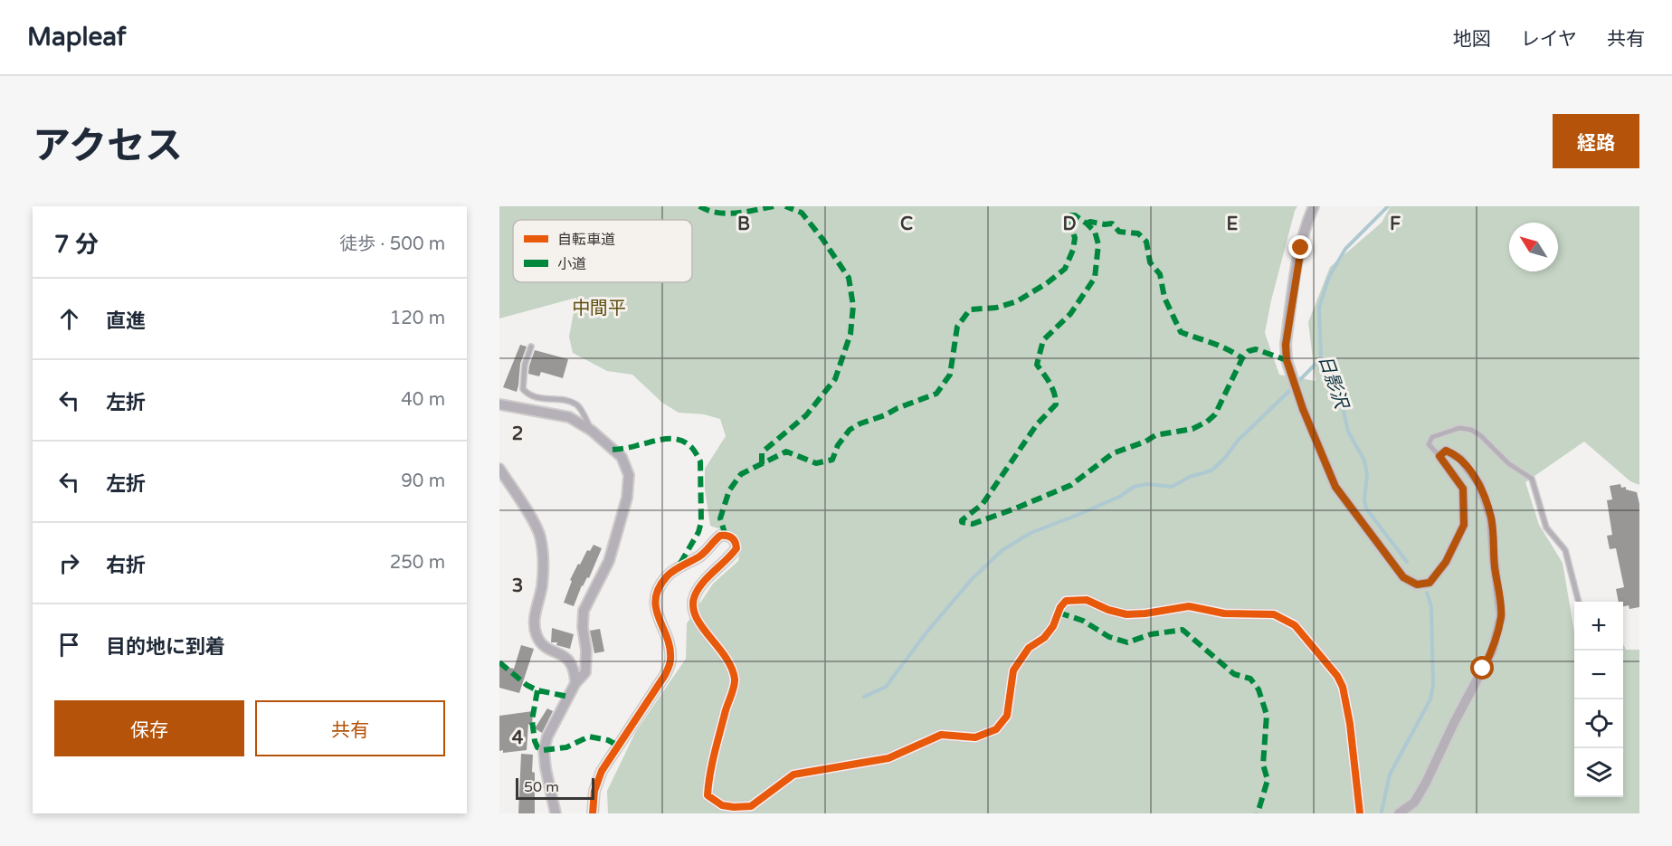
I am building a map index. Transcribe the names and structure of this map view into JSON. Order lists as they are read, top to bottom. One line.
{"districts":["中間平"],"water":["日影沢"],"legend":["自転車道","小道"],"scale_bar":"50 m","north":"top left","page":{"header":"Mapleaf","nav":["地図","レイヤ","共有"],"title":"アクセス","buttons":["経路",["保存","共有"]],"heading":["7 分","徒歩 · 500 m"],"list":[["直進","120 m"],["左折","40 m"],["左折","90 m"],["右折","250 m"],"目的地に到着"],"map_buttons":["+","−"],"scale":"50 m"},"grid":{"columns":["B","C","D","E","F"],"rows":["2","3","4"]}}
